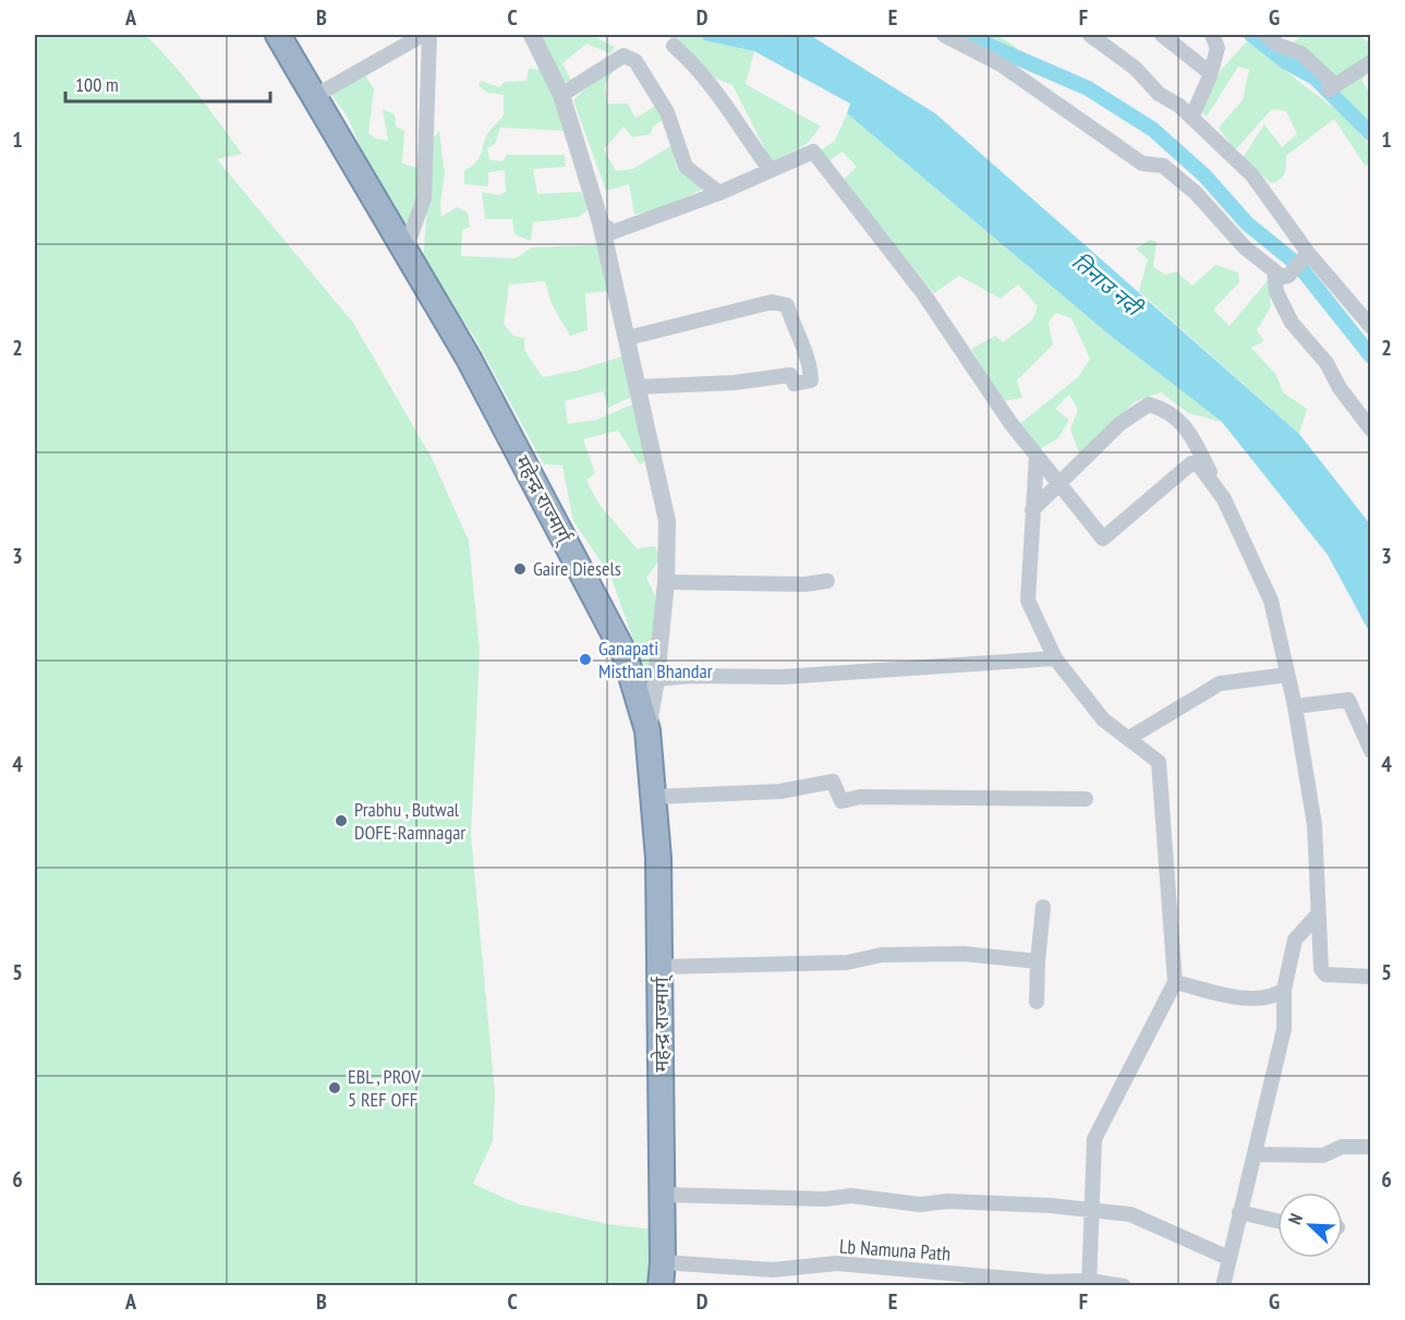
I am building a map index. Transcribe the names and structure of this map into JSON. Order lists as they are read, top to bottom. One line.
{"streets":{"highway":["महेन्द्र राज्मार्ग्"],"street":["Lb Namuna Path"]},"crossings":[["महेन्द्र राज्मार्ग्","Lb Namuna Path"]],"water":["तिनाउ नदी"],"places":["Gaire Diesels","Ganapati Misthan Bhandar","Prabhu , Butwal DOFE-Ramnagar","EBL , PROV 5 REF OFF"],"scale_bar":"100 m","north":"top left","grid":{"columns":["A","B","C","D","E","F","G"],"rows":["1","2","3","4","5","6"]}}
